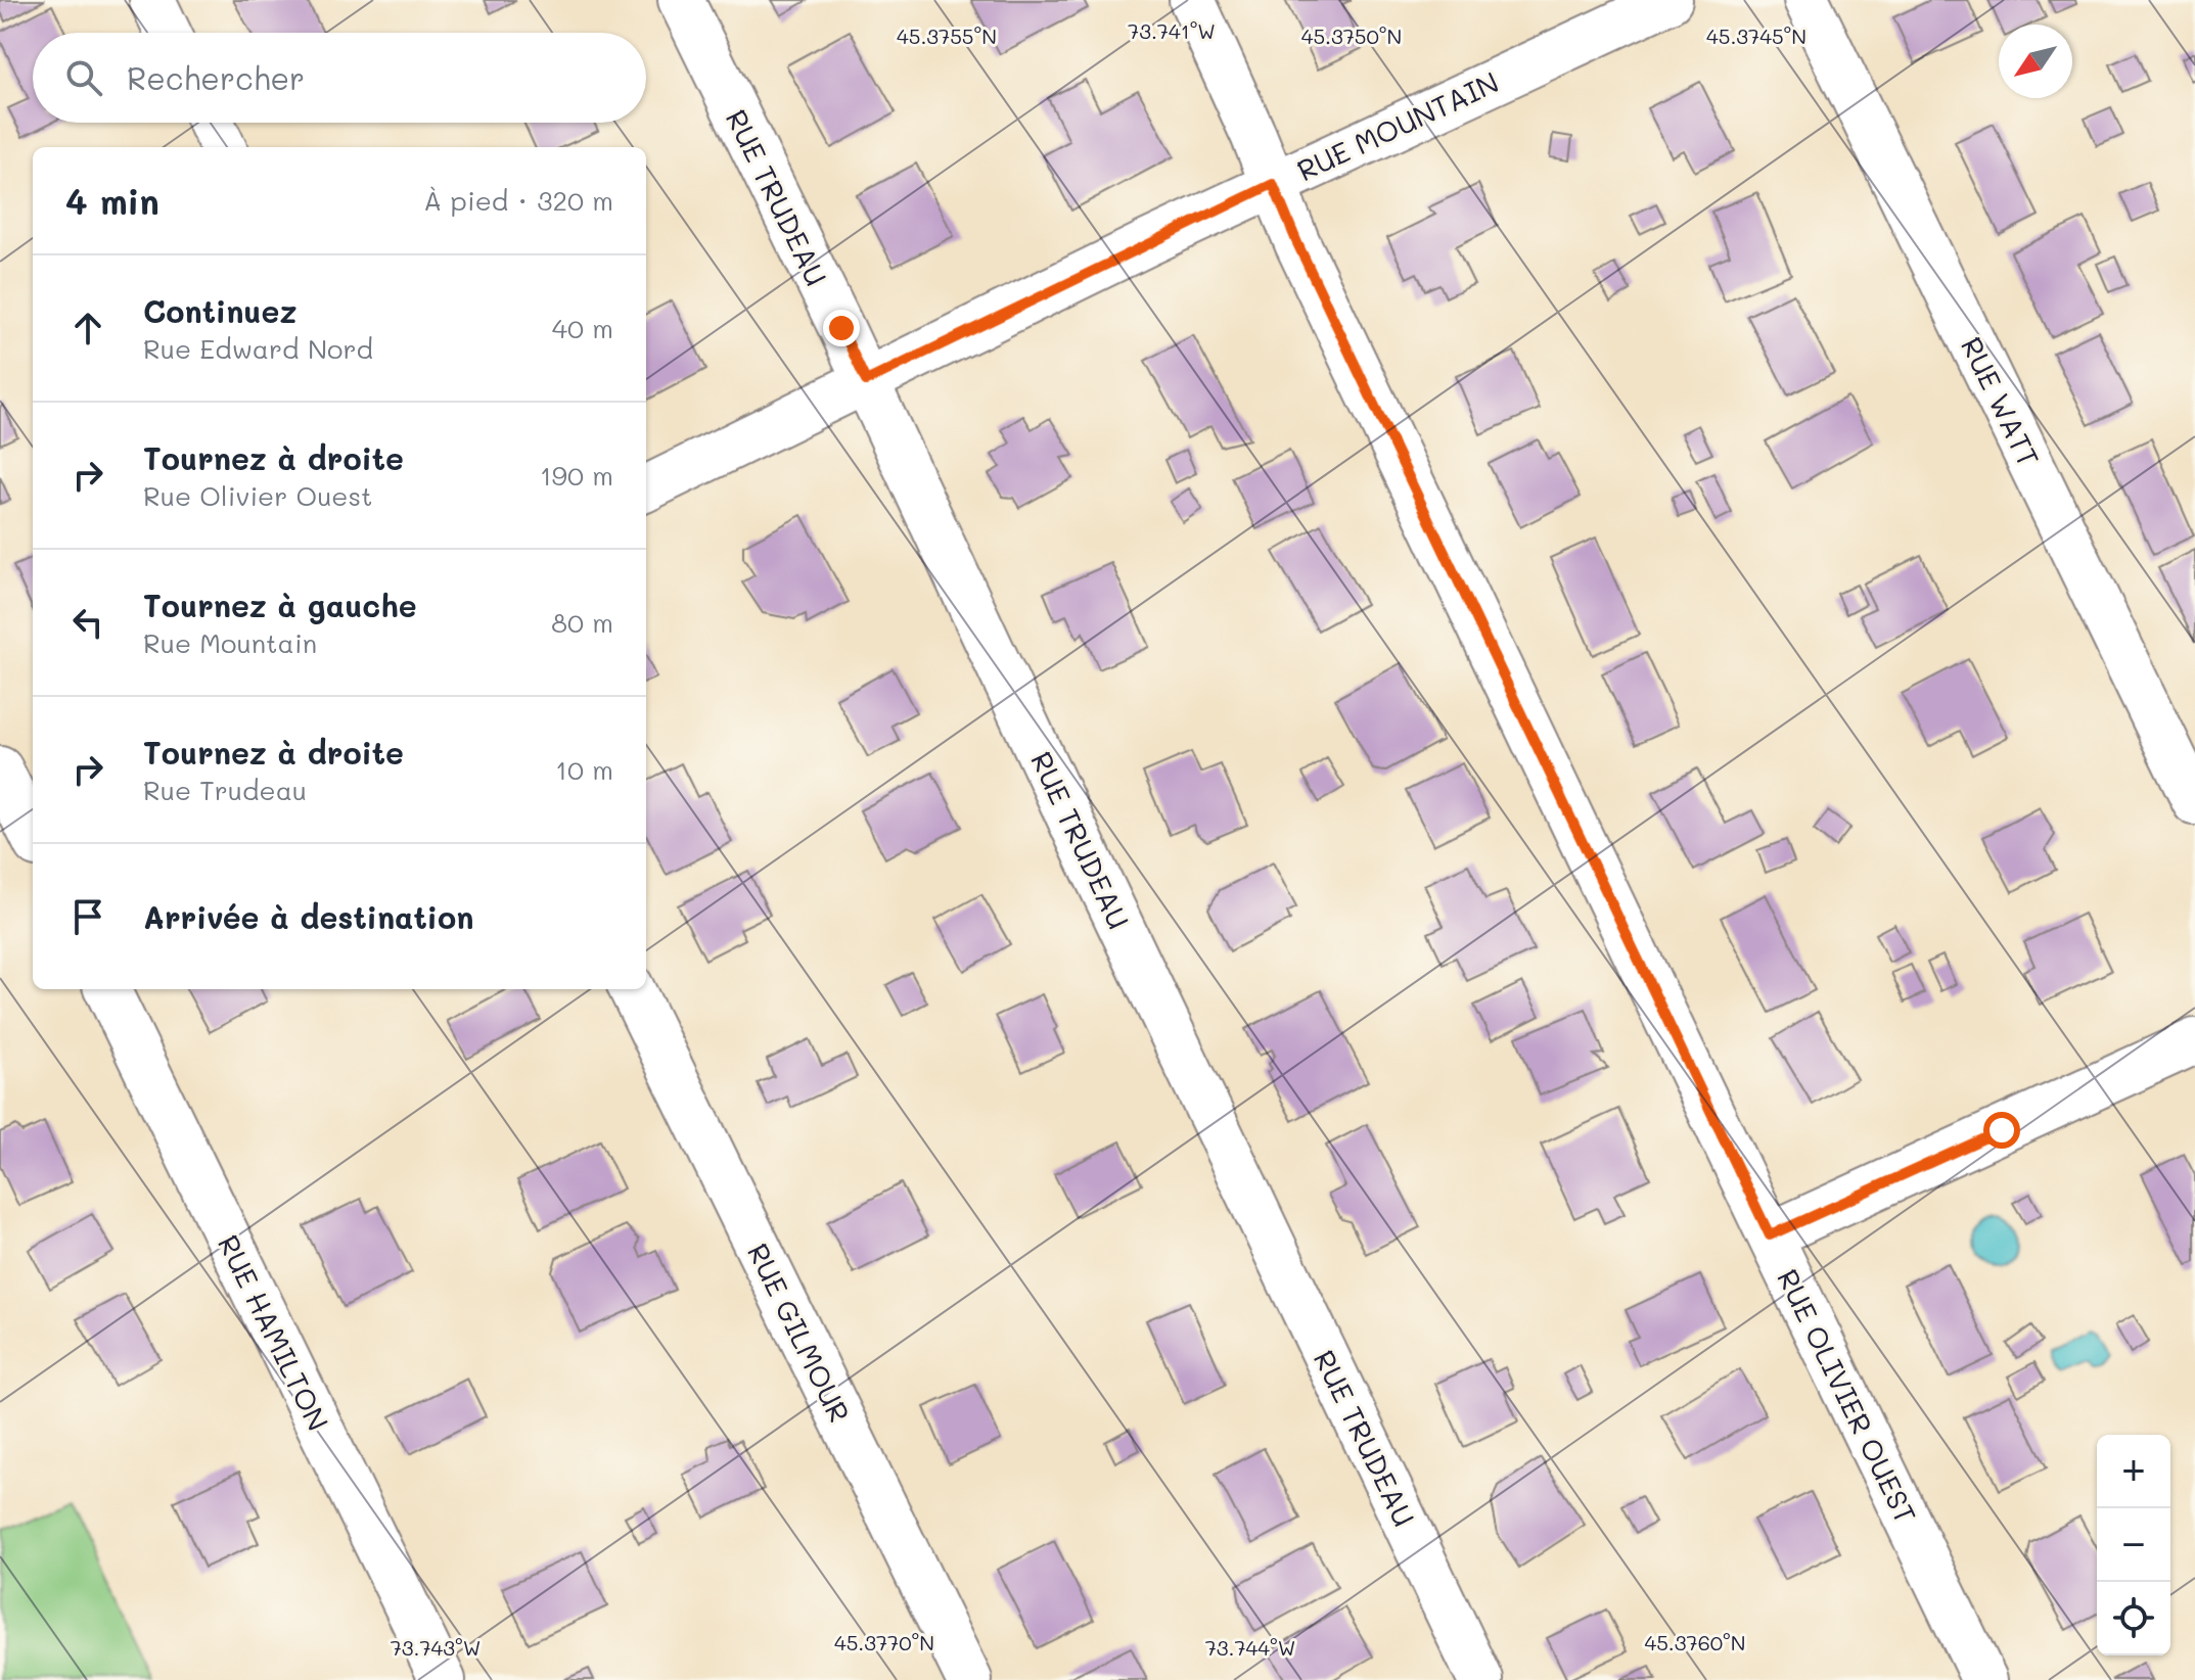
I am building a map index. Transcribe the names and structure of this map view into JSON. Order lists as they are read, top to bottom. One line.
{"streets":{"street":["RUE MOUNTAIN","RUE TRUDEAU","RUE WATT","RUE HAMILTON","RUE GILMOUR","RUE OLIVIER OUEST"]},"crossings":[["RUE MOUNTAIN","RUE TRUDEAU"],["RUE MOUNTAIN","RUE OLIVIER OUEST"]],"north":"bottom left","page":{"search":"Rechercher","heading":["4 min","À pied · 320 m"],"list":[["Continuez","Rue Edward Nord","40 m"],["Tournez à droite","Rue Olivier Ouest","190 m"],["Tournez à gauche","Rue Mountain","80 m"],["Tournez à droite","Rue Trudeau","10 m"],"Arrivée à destination"],"map_buttons":["+","−"]},"coordinates":["73.741°W","45.3755°N","45.3750°N","45.3745°N","45.3770°N","45.3760°N","73.743°W","73.744°W"]}
